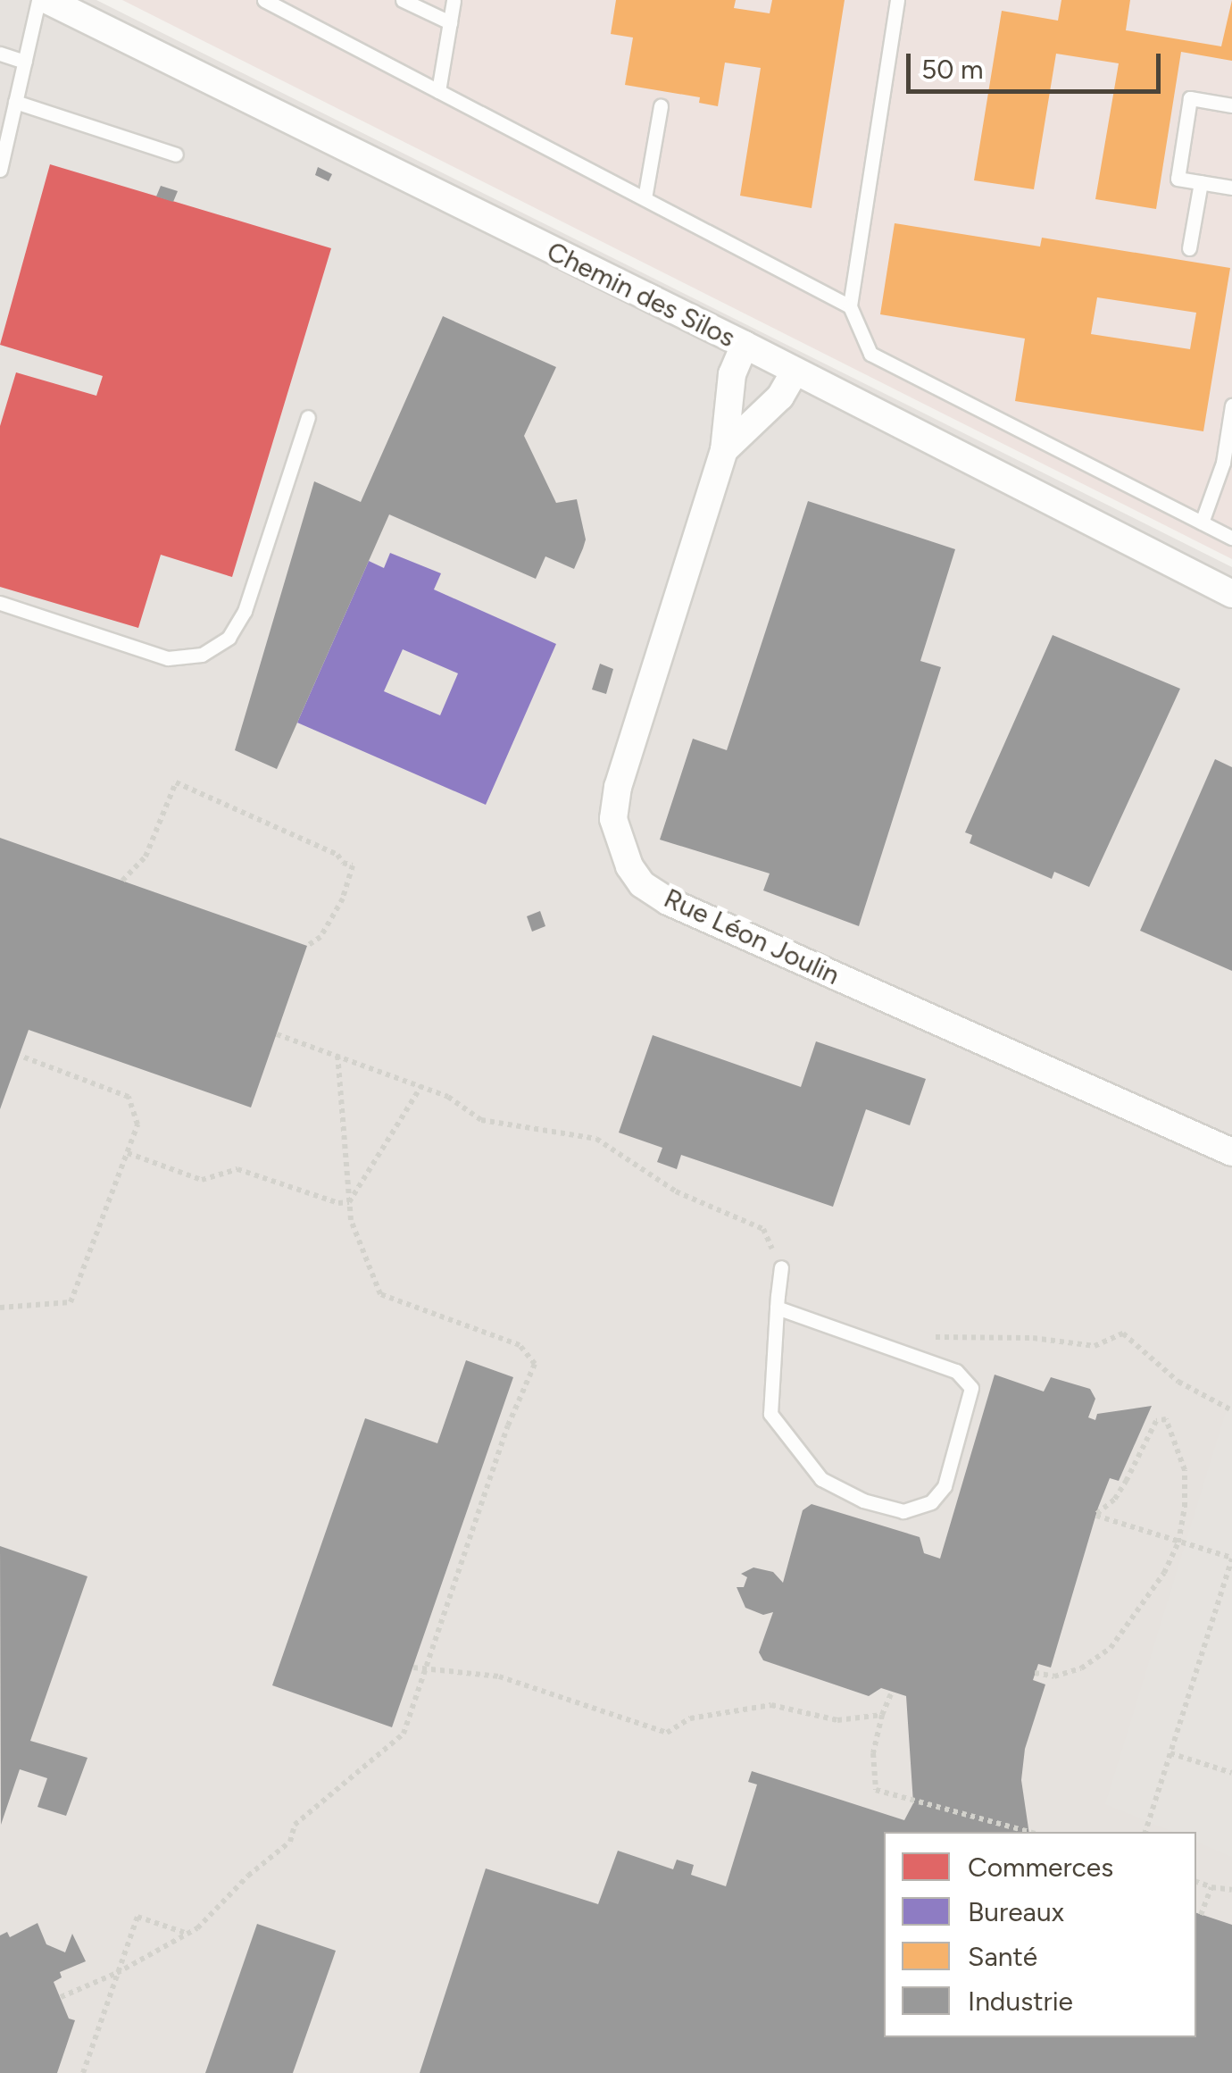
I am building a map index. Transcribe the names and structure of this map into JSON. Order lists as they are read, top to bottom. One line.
{"streets":{"street":["Chemin des Silos","Rue Léon Joulin"]},"crossings":[["Chemin des Silos","Rue Léon Joulin"]],"legend":["Commerces","Bureaux","Santé","Industrie"],"scale_bar":"50 m"}
